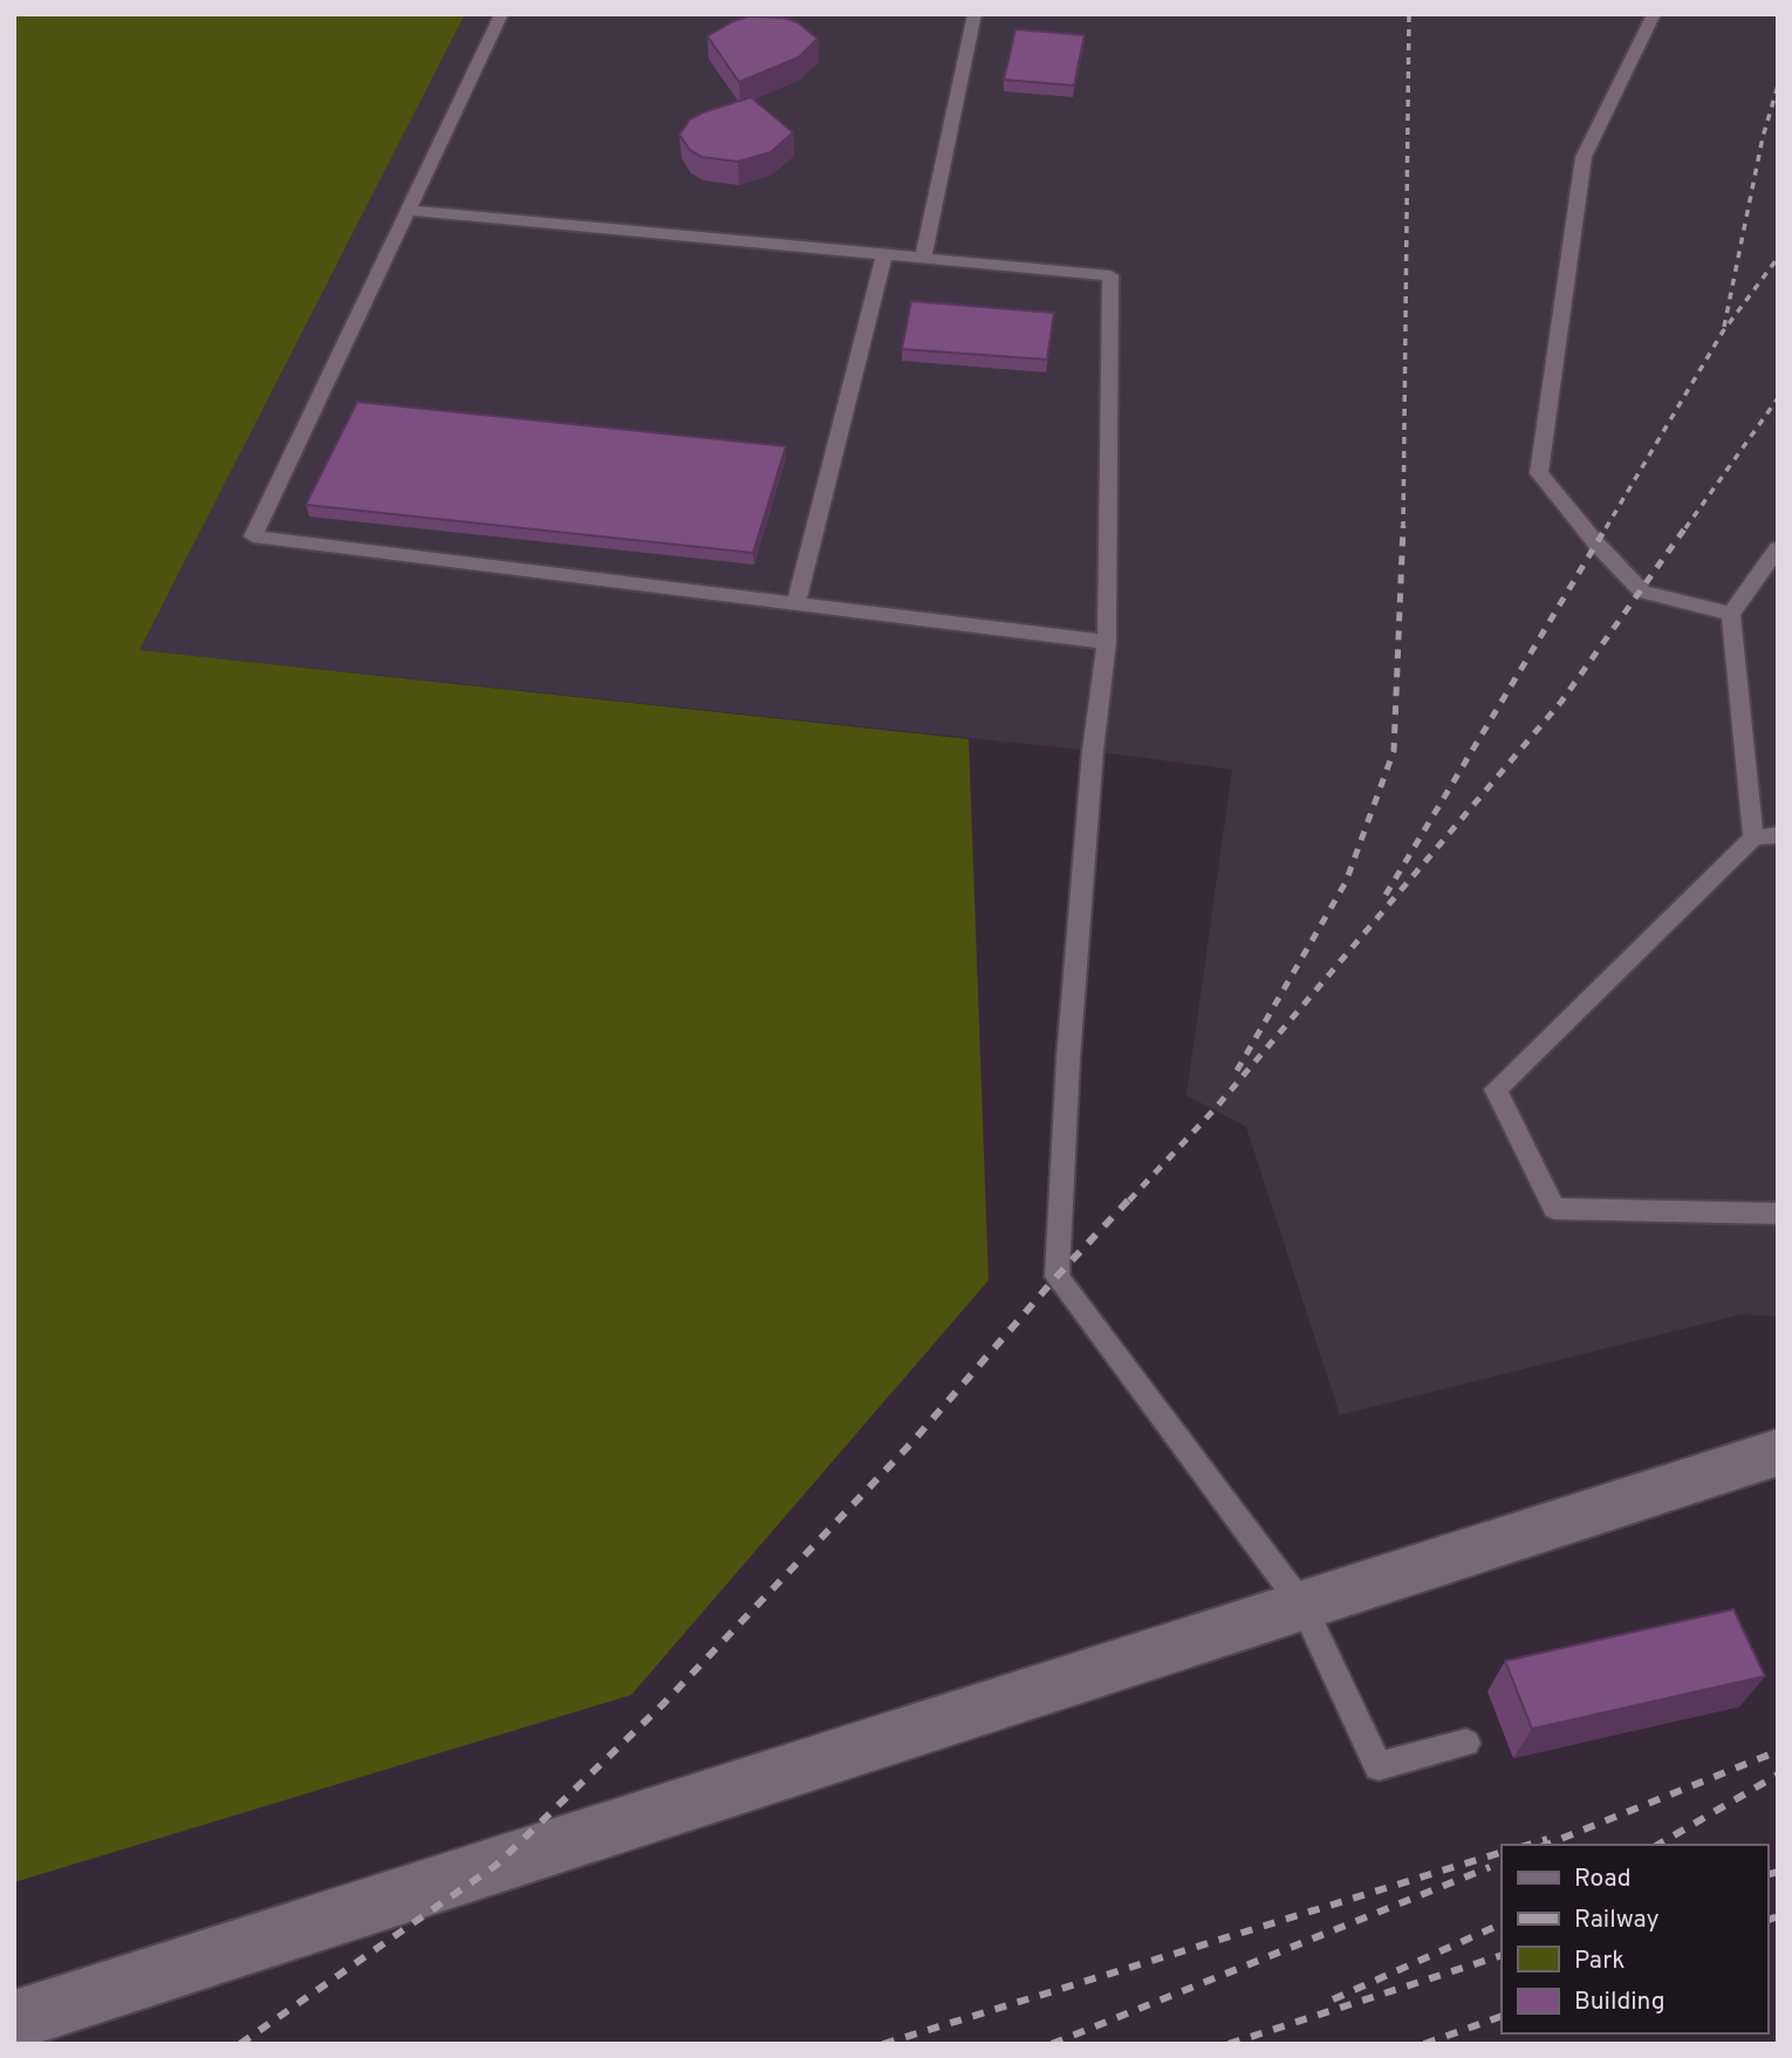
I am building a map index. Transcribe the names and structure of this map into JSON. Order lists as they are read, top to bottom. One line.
{"legend":["Road","Railway","Park","Building"]}
